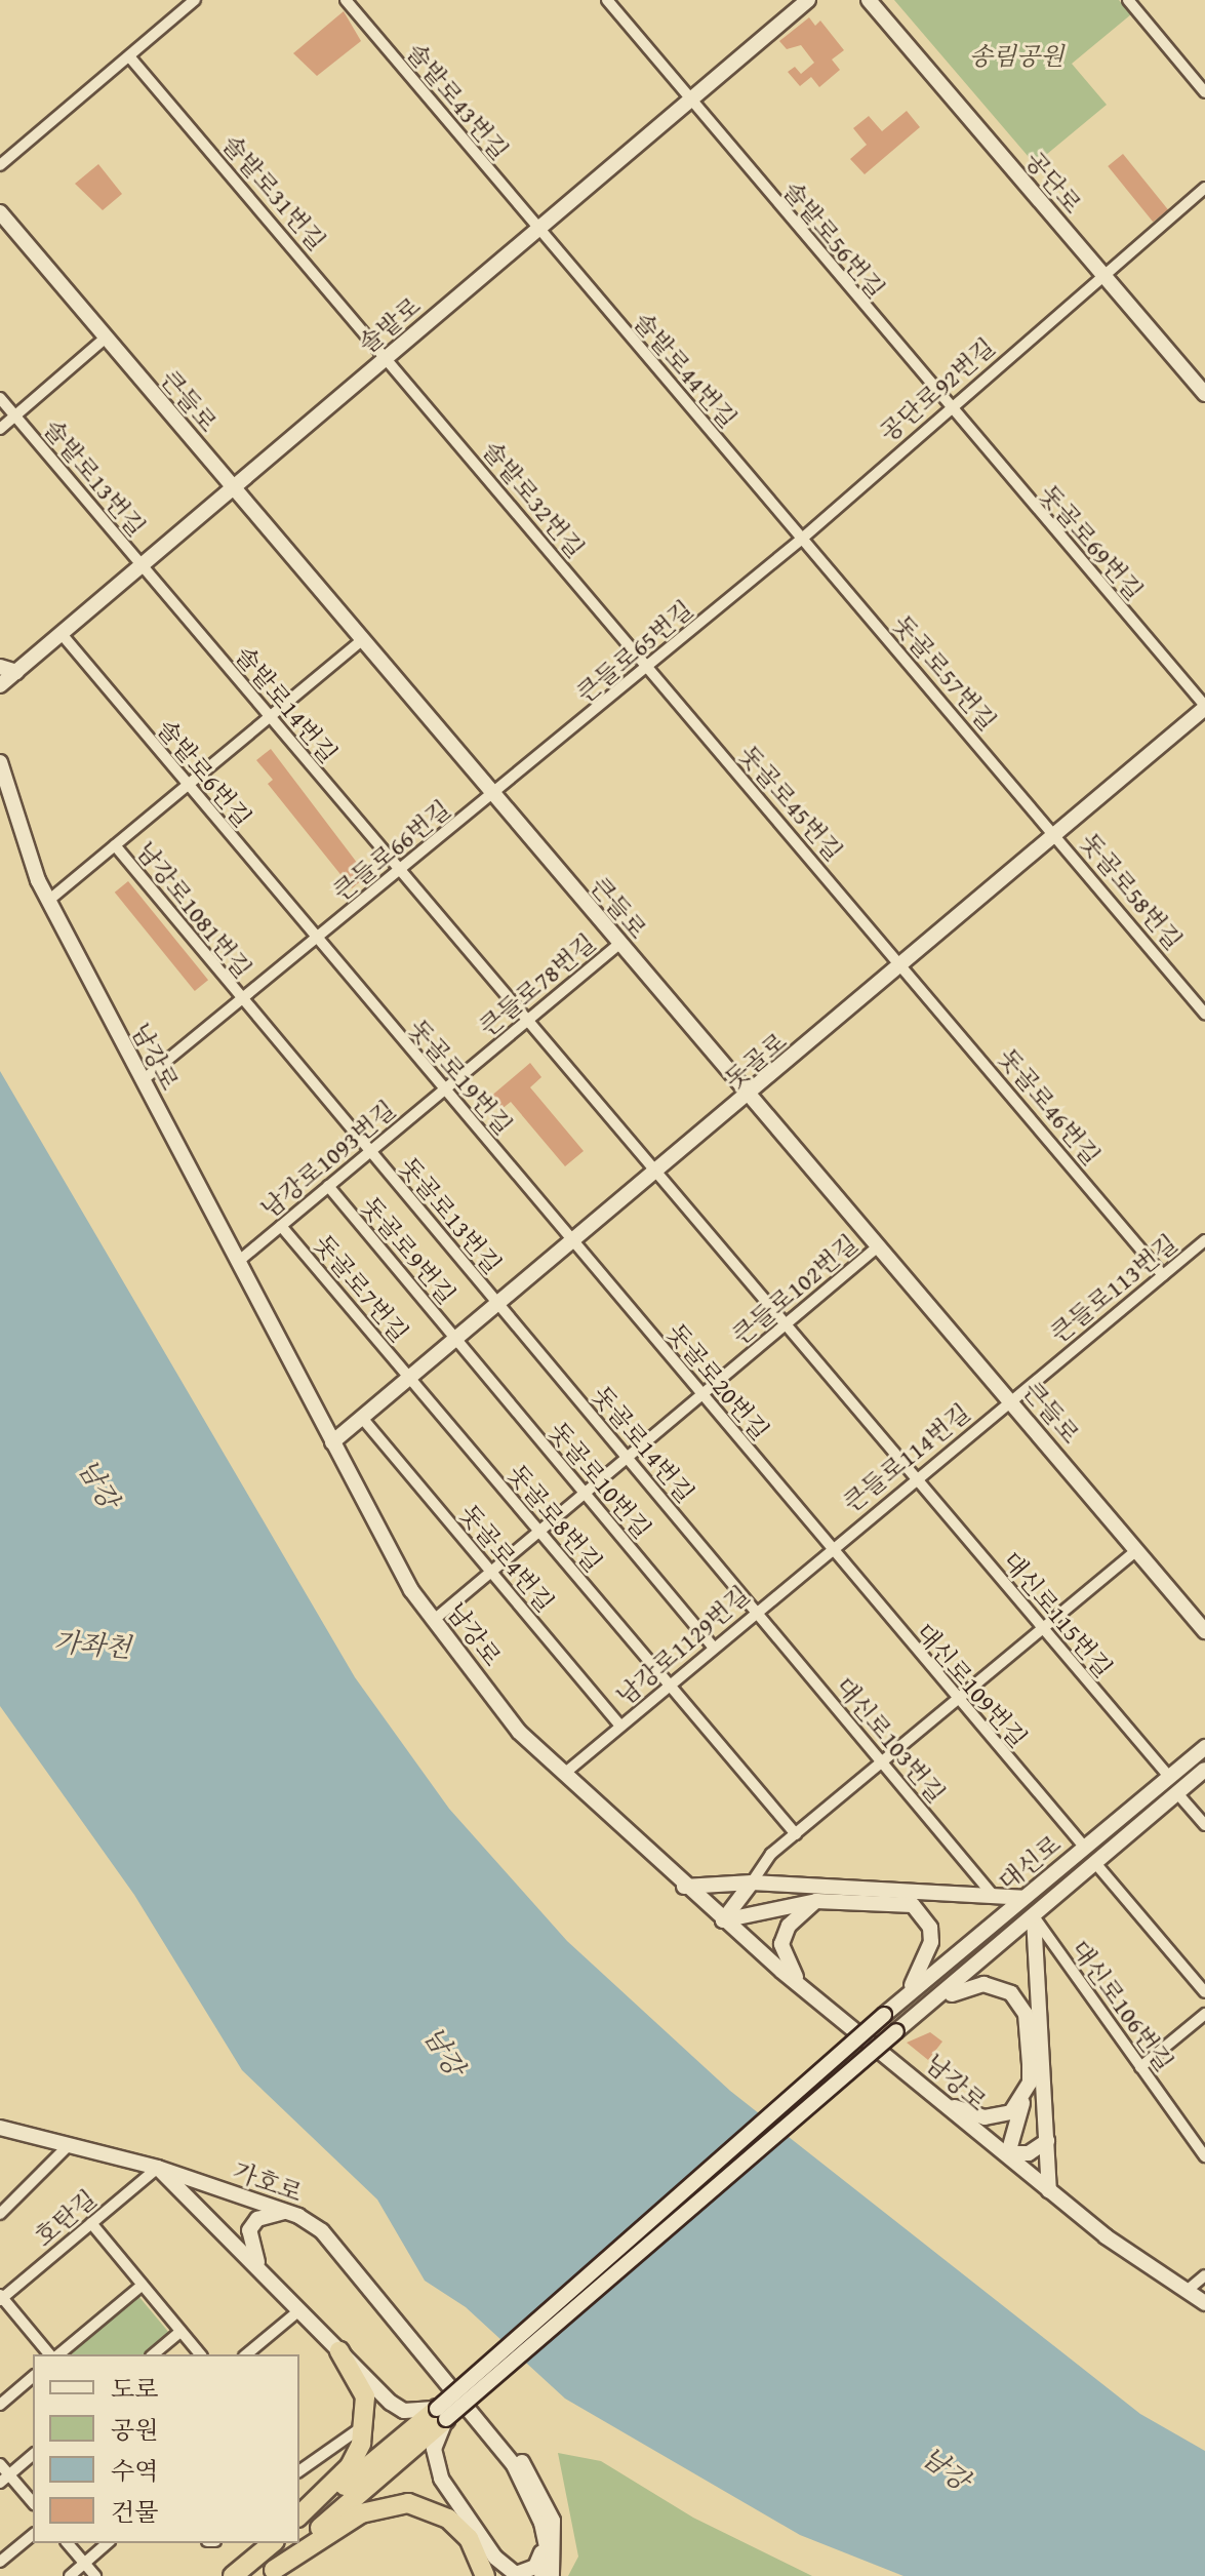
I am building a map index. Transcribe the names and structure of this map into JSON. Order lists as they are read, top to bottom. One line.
{"streets":{"street":["솔밭로43번길","공단로","솔밭로31번길","솔밭로56번길","솔밭로","솔밭로44번길","공단로92번길","큰들로","솔밭로13번길","솔밭로32번길","돗골로69번길","큰들로65번길","돗골로57번길","솔밭로14번길","솔밭로6번길","돗골로45번길","큰들로66번길","돗골로58번길","남강로1081번길","큰들로78번길","남강로","돗골로","돗골로19번길","돗골로46번길","남강로1093번길","돗골로13번길","돗골로9번길","돗골로7번길","큰들로113번길","큰들로102번길","돗골로20번길","돗골로14번길","큰들로114번길","돗골로10번길","돗골로8번길","돗골로4번길","대신로115번길","남강로1129번길","대신로109번길","대신로103번길","대신로","대신로106번길","가호로","호탄길"]},"crossings":[["솔밭로43번길","솔밭로"],["솔밭로43번길","솔밭로44번길"],["공단로","공단로92번길"],["솔밭로31번길","솔밭로"],["솔밭로31번길","솔밭로32번길"],["솔밭로56번길","솔밭로"],["솔밭로56번길","공단로92번길"],["솔밭로56번길","돗골로69번길"],["솔밭로","솔밭로44번길"],["솔밭로","큰들로"],["솔밭로","솔밭로13번길"],["솔밭로","솔밭로32번길"],["솔밭로","솔밭로14번길"],["솔밭로","솔밭로6번길"],["솔밭로44번길","공단로92번길"],["솔밭로44번길","큰들로65번길"],["솔밭로44번길","돗골로57번길"],["공단로92번길","돗골로69번길"],["공단로92번길","큰들로65번길"],["공단로92번길","돗골로57번길"],["큰들로","큰들로65번길"],["큰들로","큰들로66번길"],["큰들로","큰들로78번길"],["큰들로","돗골로"],["큰들로","큰들로113번길"],["큰들로","큰들로102번길"],["큰들로","큰들로114번길"],["솔밭로13번길","솔밭로14번길"],["솔밭로32번길","큰들로65번길"],["솔밭로32번길","돗골로45번길"],["돗골로69번길","돗골로"],["큰들로65번길","돗골로57번길"],["큰들로65번길","돗골로45번길"],["큰들로65번길","큰들로66번길"],["돗골로57번길","돗골로58번길"],["돗골로57번길","돗골로"],["솔밭로14번길","큰들로66번길"],["솔밭로14번길","큰들로78번길"],["솔밭로14번길","돗골로"],["솔밭로14번길","대신로115번길"],["솔밭로6번길","큰들로66번길"],["솔밭로6번길","남강로1081번길"],["솔밭로6번길","돗골로19번길"],["돗골로45번길","돗골로"],["돗골로45번길","돗골로46번길"],["큰들로66번길","남강로1081번길"],["큰들로66번길","돗골로19번길"],["돗골로58번길","돗골로"],["남강로1081번길","남강로"],["남강로1081번길","돗골로19번길"],["남강로1081번길","돗골로13번길"],["큰들로78번길","돗골로19번길"],["큰들로78번길","남강로1093번길"],["남강로","돗골로"],["남강로","남강로1093번길"],["남강로","큰들로102번길"],["남강로","남강로1129번길"],["돗골로","돗골로19번길"],["돗골로","돗골로46번길"],["돗골로","돗골로13번길"],["돗골로","돗골로9번길"],["돗골로","돗골로7번길"],["돗골로","돗골로20번길"],["돗골로","돗골로14번길"],["돗골로","돗골로10번길"],["돗골로","돗골로8번길"],["돗골로","돗골로4번길"],["돗골로","대신로115번길"],["돗골로19번길","남강로1093번길"],["돗골로19번길","돗골로20번길"],["돗골로46번길","큰들로113번길"],["남강로1093번길","돗골로13번길"],["남강로1093번길","돗골로9번길"],["남강로1093번길","돗골로7번길"],["돗골로13번길","돗골로14번길"],["돗골로9번길","돗골로10번길"],["돗골로7번길","돗골로8번길"],["큰들로113번길","큰들로114번길"],["큰들로102번길","돗골로20번길"],["큰들로102번길","돗골로14번길"],["큰들로102번길","돗골로10번길"],["큰들로102번길","돗골로8번길"],["큰들로102번길","돗골로4번길"],["큰들로102번길","대신로115번길"],["돗골로20번길","큰들로114번길"],["돗골로20번길","남강로1129번길"],["돗골로20번길","대신로109번길"],["돗골로14번길","남강로1129번길"],["돗골로14번길","대신로103번길"],["큰들로114번길","대신로115번길"],["큰들로114번길","남강로1129번길"],["큰들로114번길","대신로109번길"],["돗골로10번길","남강로1129번길"],["돗골로8번길","남강로1129번길"],["돗골로4번길","남강로1129번길"],["대신로115번길","대신로"],["남강로1129번길","대신로109번길"],["남강로1129번길","대신로103번길"],["대신로109번길","대신로"],["대신로","대신로106번길"],["가호로","호탄길"]],"water":["남강","가좌천"],"parks":["송림공원"],"legend":["도로","공원","수역","건물"]}
